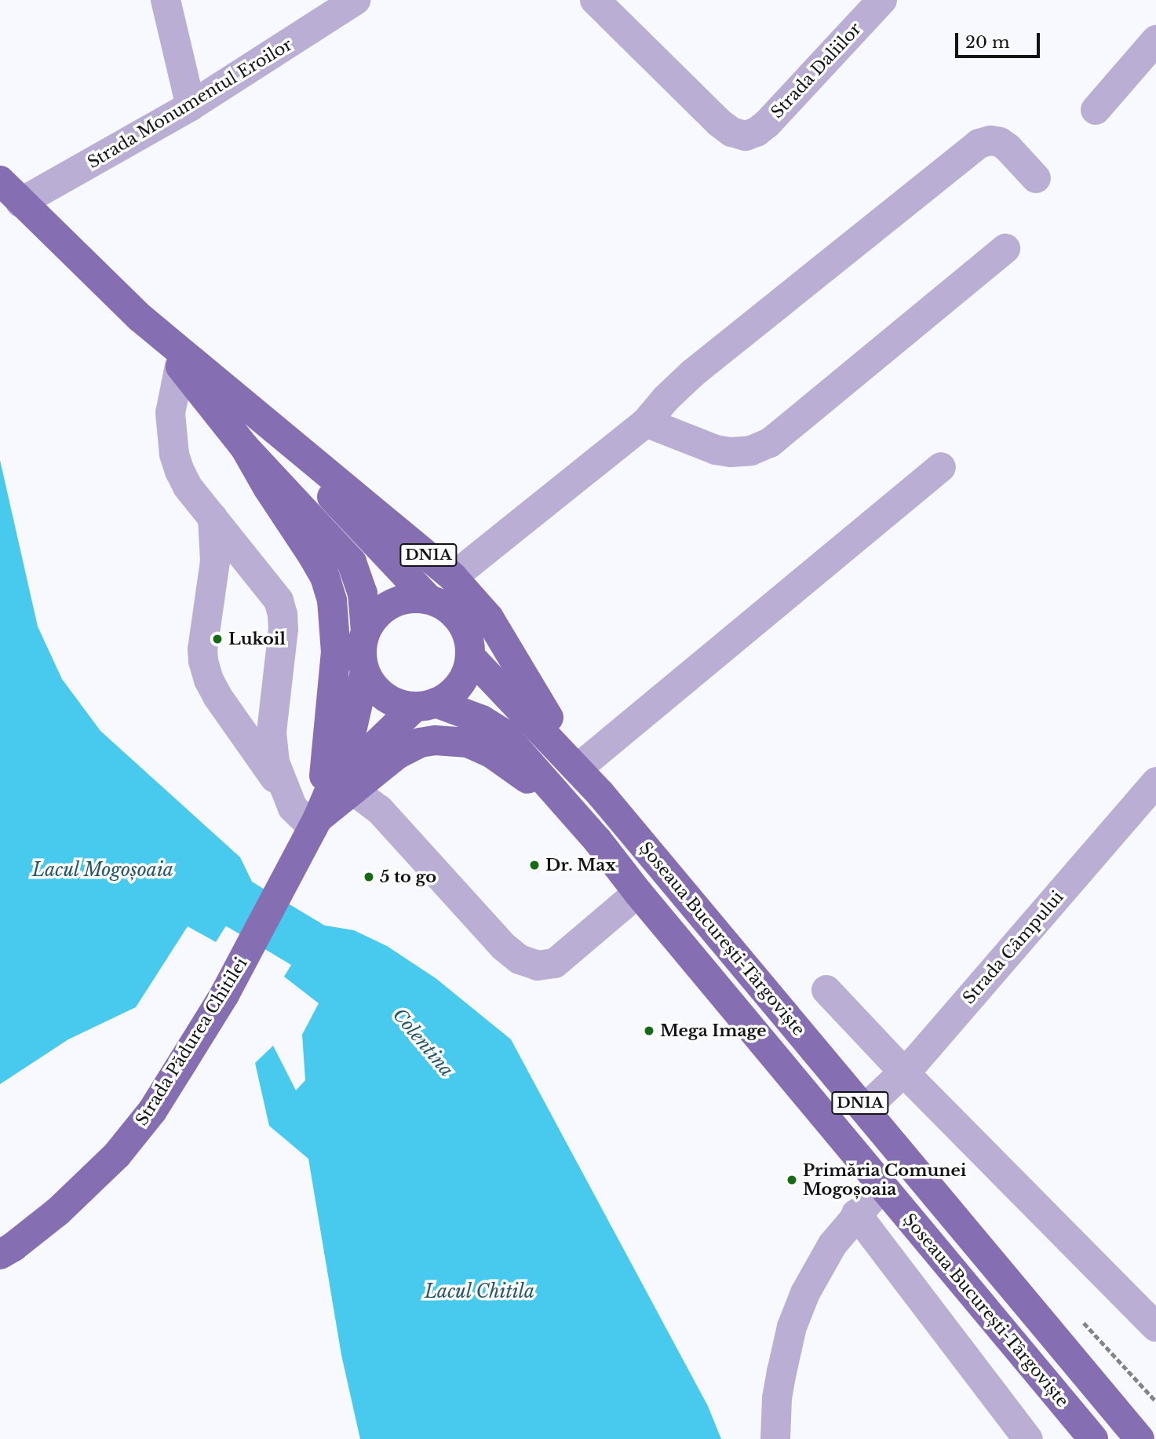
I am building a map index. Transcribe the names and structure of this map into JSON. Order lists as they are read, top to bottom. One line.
{"streets":{"main road":["DN1A","Șoseaua București-Târgoviște","Strada Pădurea Chitilei"],"street":["Strada Daliilor","Strada Monumentul Eroilor","Strada Câmpului"]},"crossings":[["Strada Monumentul Eroilor","Șoseaua București-Târgoviște"],["DN1A","Șoseaua București-Târgoviște"],["DN1A","Strada Pădurea Chitilei"],["Șoseaua București-Târgoviște","Strada Câmpului"],["Șoseaua București-Târgoviște","Strada Pădurea Chitilei"]],"water":["Lacul Mogoșoaia","Colentina","Lacul Chitila"],"places":["Lukoil","Dr. Max","5 to go","Mega Image","Primăria Comunei Mogoșoaia"],"scale_bar":"20 m"}
